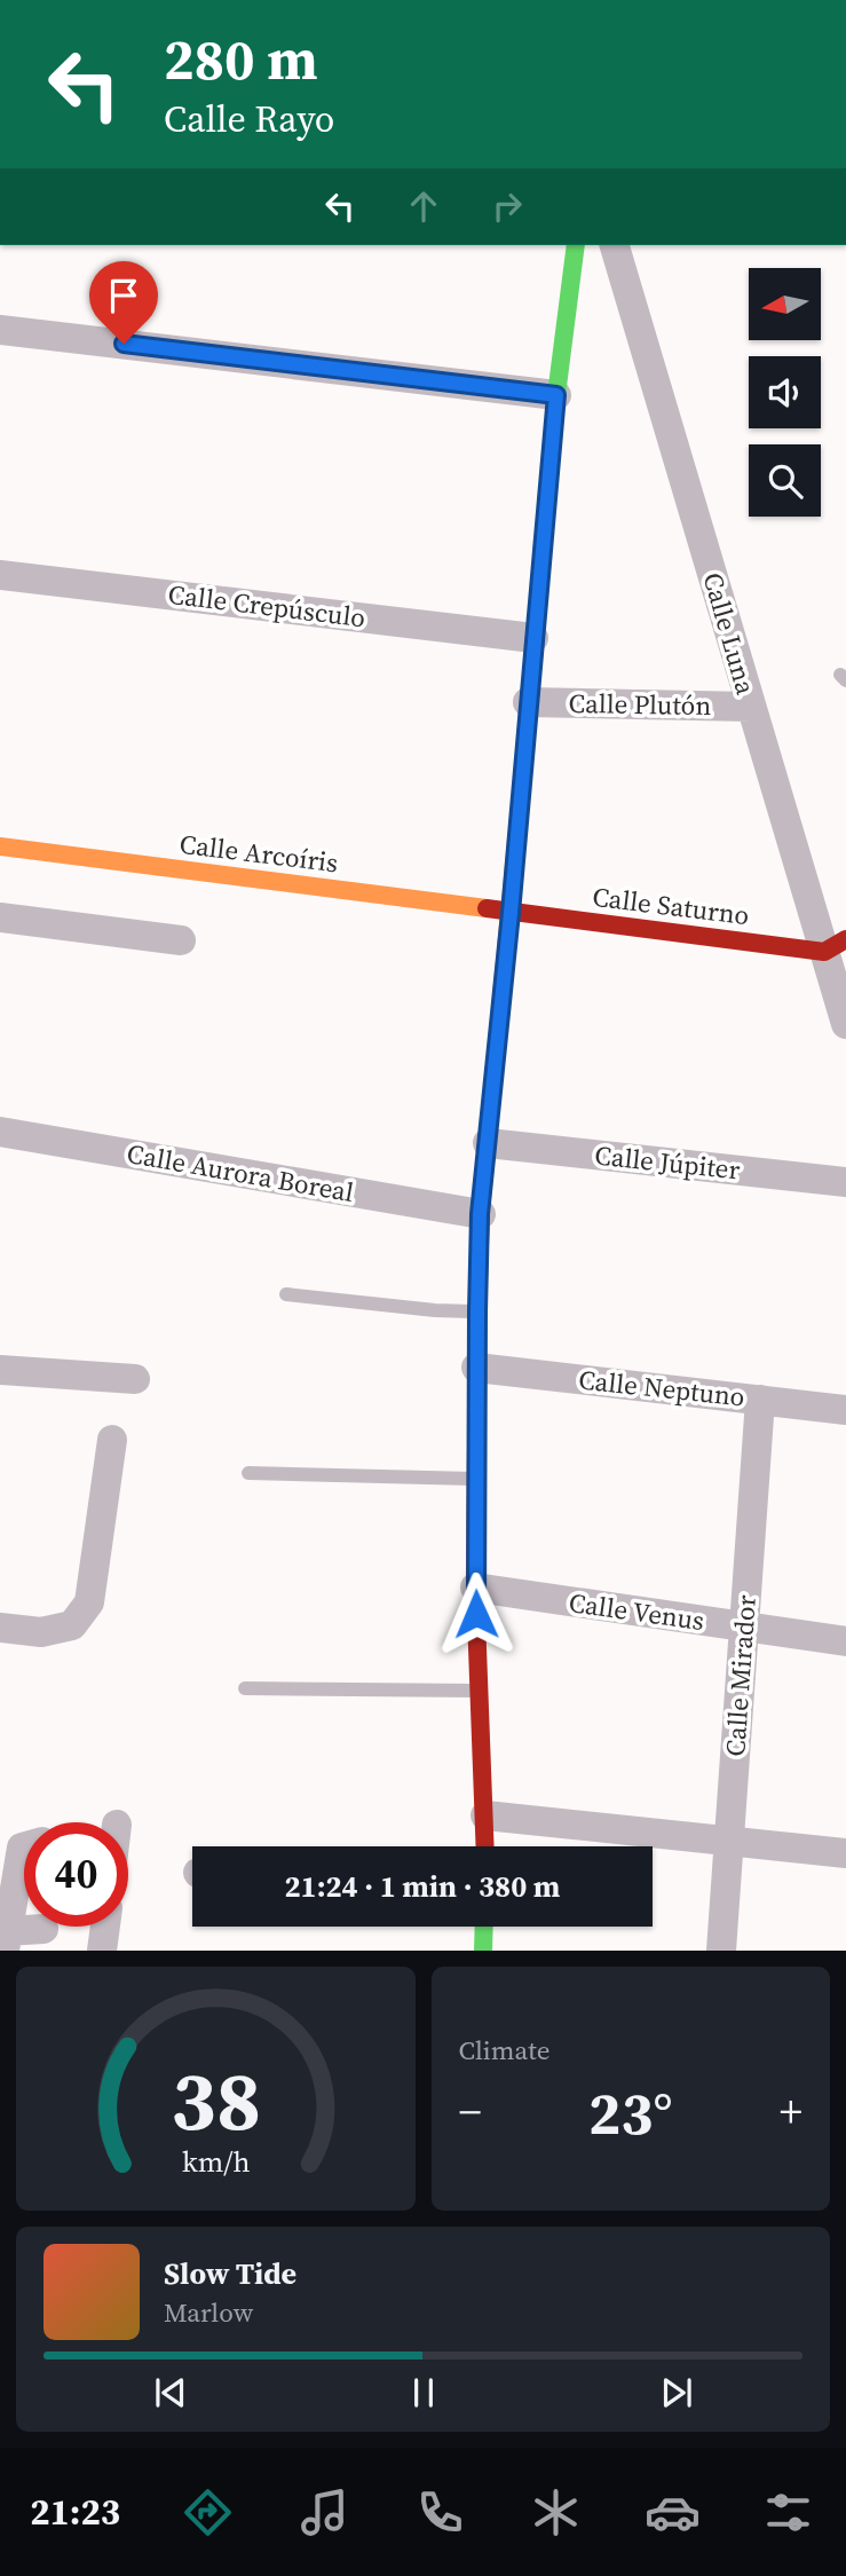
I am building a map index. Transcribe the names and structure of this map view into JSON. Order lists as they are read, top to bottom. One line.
{"streets":{"street":["Calle Crepúsculo","Calle Luna","Calle Plutón","Calle Arcoíris","Calle Saturno","Calle Júpiter","Calle Aurora Boreal","Calle Neptuno","Calle Venus","Calle Mirador"]},"crossings":[["Calle Luna","Calle Plutón"],["Calle Luna","Calle Saturno"],["Calle Arcoíris","Calle Saturno"],["Calle Neptuno","Calle Mirador"],["Calle Venus","Calle Mirador"]],"north":"left","page":{"turn":["280 m","Calle Rayo"],"limit":"40","trip":"21:24 · 1 min · 380 m","tile":"Climate","heat":["−","23°","+"],"song":["Slow Tide","Marlow"],"tabs":"21:23","gauge":["38","km/h"]}}
